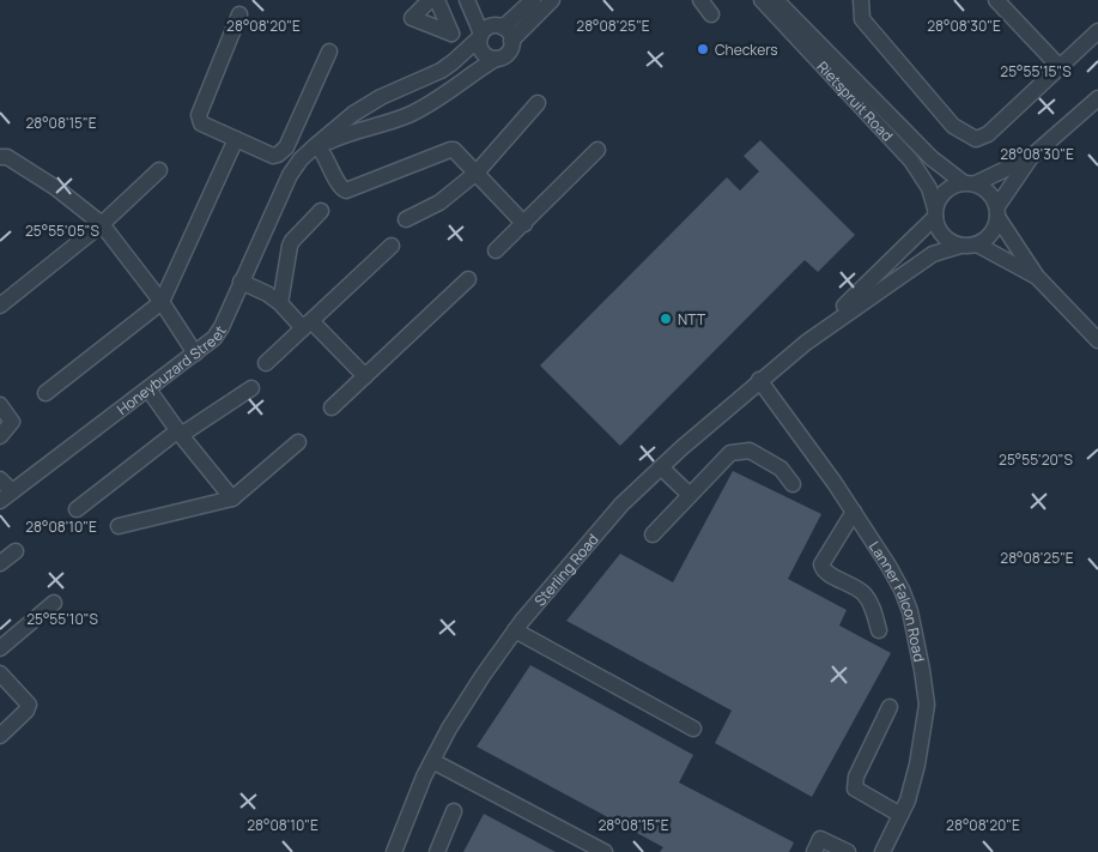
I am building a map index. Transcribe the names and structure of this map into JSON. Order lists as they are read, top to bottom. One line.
{"streets":{"street":["Rietspruit Road","Honeybuzard Street","Sterling Road","Lanner Falcon Road"]},"crossings":[["Rietspruit Road","Sterling Road"],["Sterling Road","Lanner Falcon Road"]],"places":["Checkers","NTT"],"coordinates":["28°08'30\"E","28°08'20\"E","28°08'25\"E","25°55'15\"S","28°08'15\"E","25°55'05\"S","25°55'20\"S","28°08'10\"E","25°55'10\"S"]}
